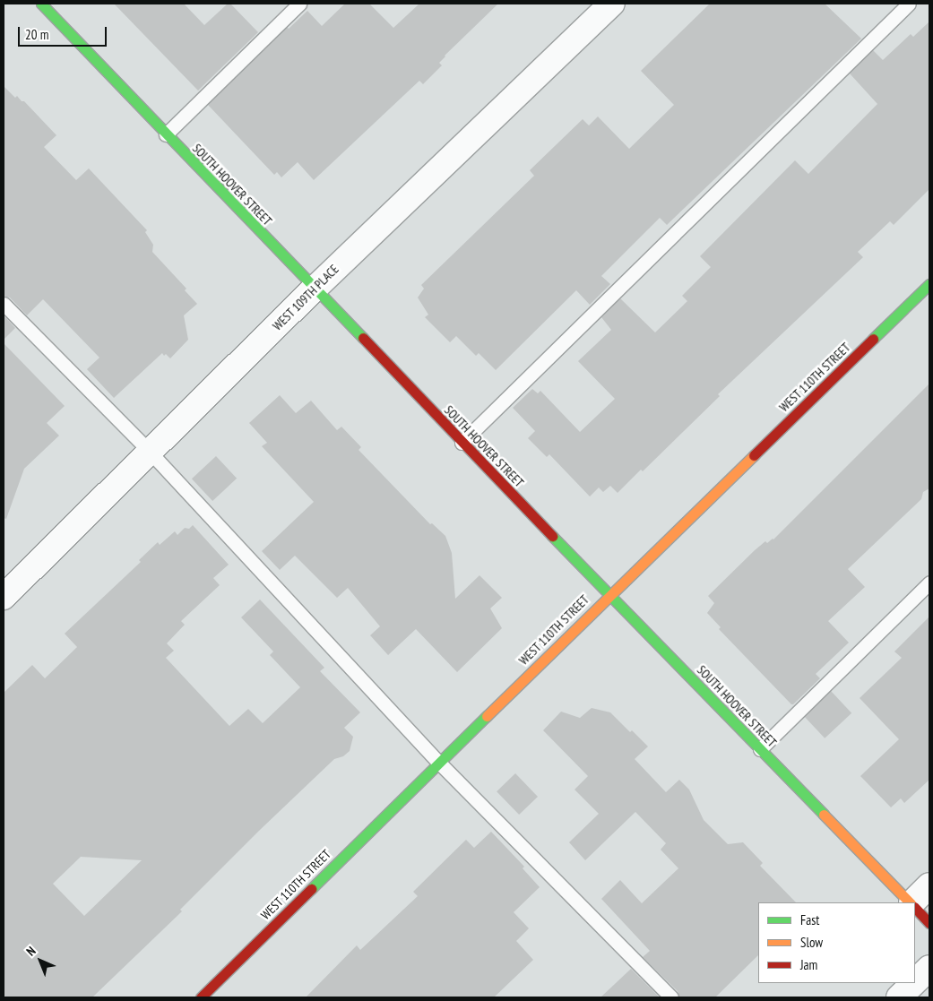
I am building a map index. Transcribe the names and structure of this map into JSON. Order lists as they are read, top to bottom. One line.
{"streets":{"street":["SOUTH HOOVER STREET","WEST 109TH PLACE","WEST 110TH STREET"]},"crossings":[["SOUTH HOOVER STREET","WEST 109TH PLACE"],["SOUTH HOOVER STREET","WEST 110TH STREET"]],"legend":["Fast","Slow","Jam"],"scale_bar":"20 m","north":"top left"}
